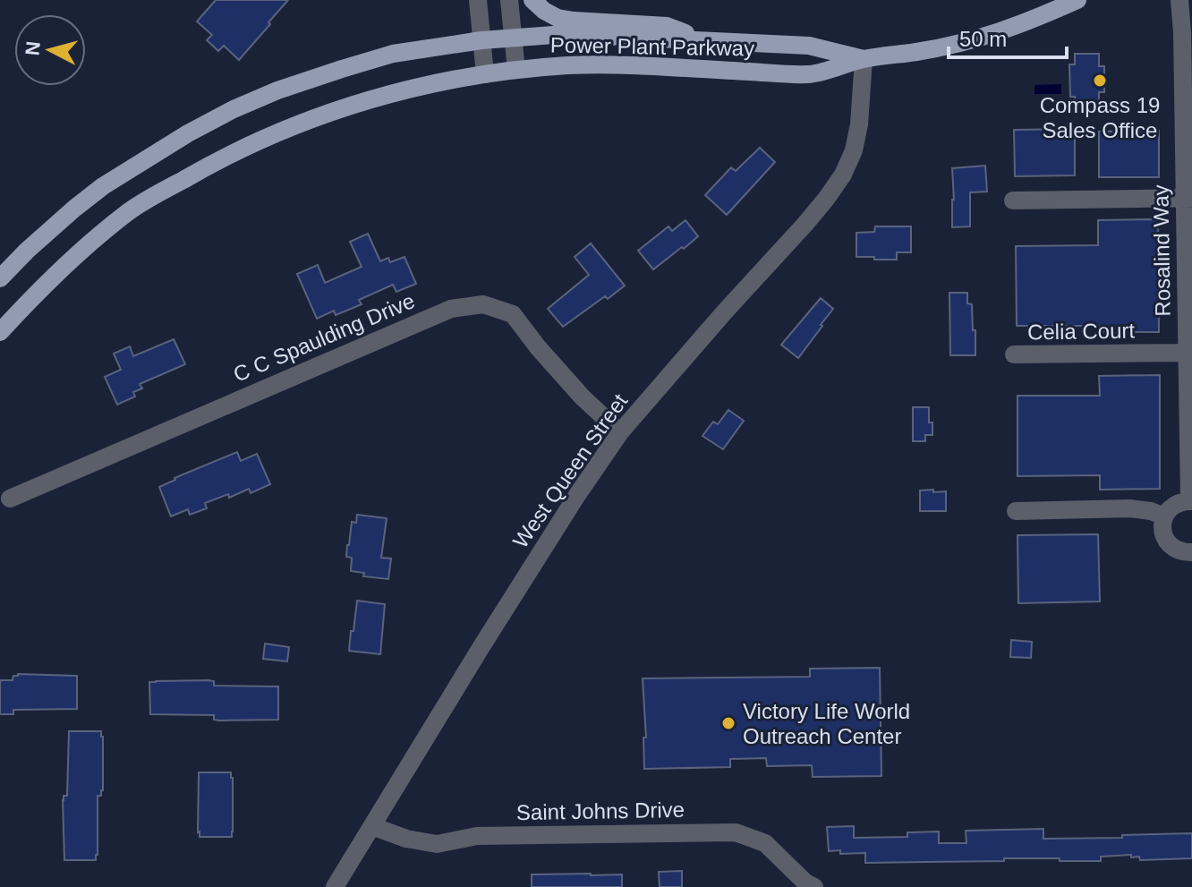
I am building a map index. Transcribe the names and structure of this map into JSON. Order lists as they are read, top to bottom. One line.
{"streets":{"main road":["Power Plant Parkway"],"street":["Rosalind Way","Celia Court","C C Spaulding Drive","West Queen Street","Saint Johns Drive"]},"crossings":[["Power Plant Parkway","West Queen Street"],["Rosalind Way","Celia Court"],["C C Spaulding Drive","West Queen Street"],["West Queen Street","Saint Johns Drive"]],"places":["Compass 19 Sales Office","Victory Life World Outreach Center"],"scale_bar":"50 m","north":"left"}
